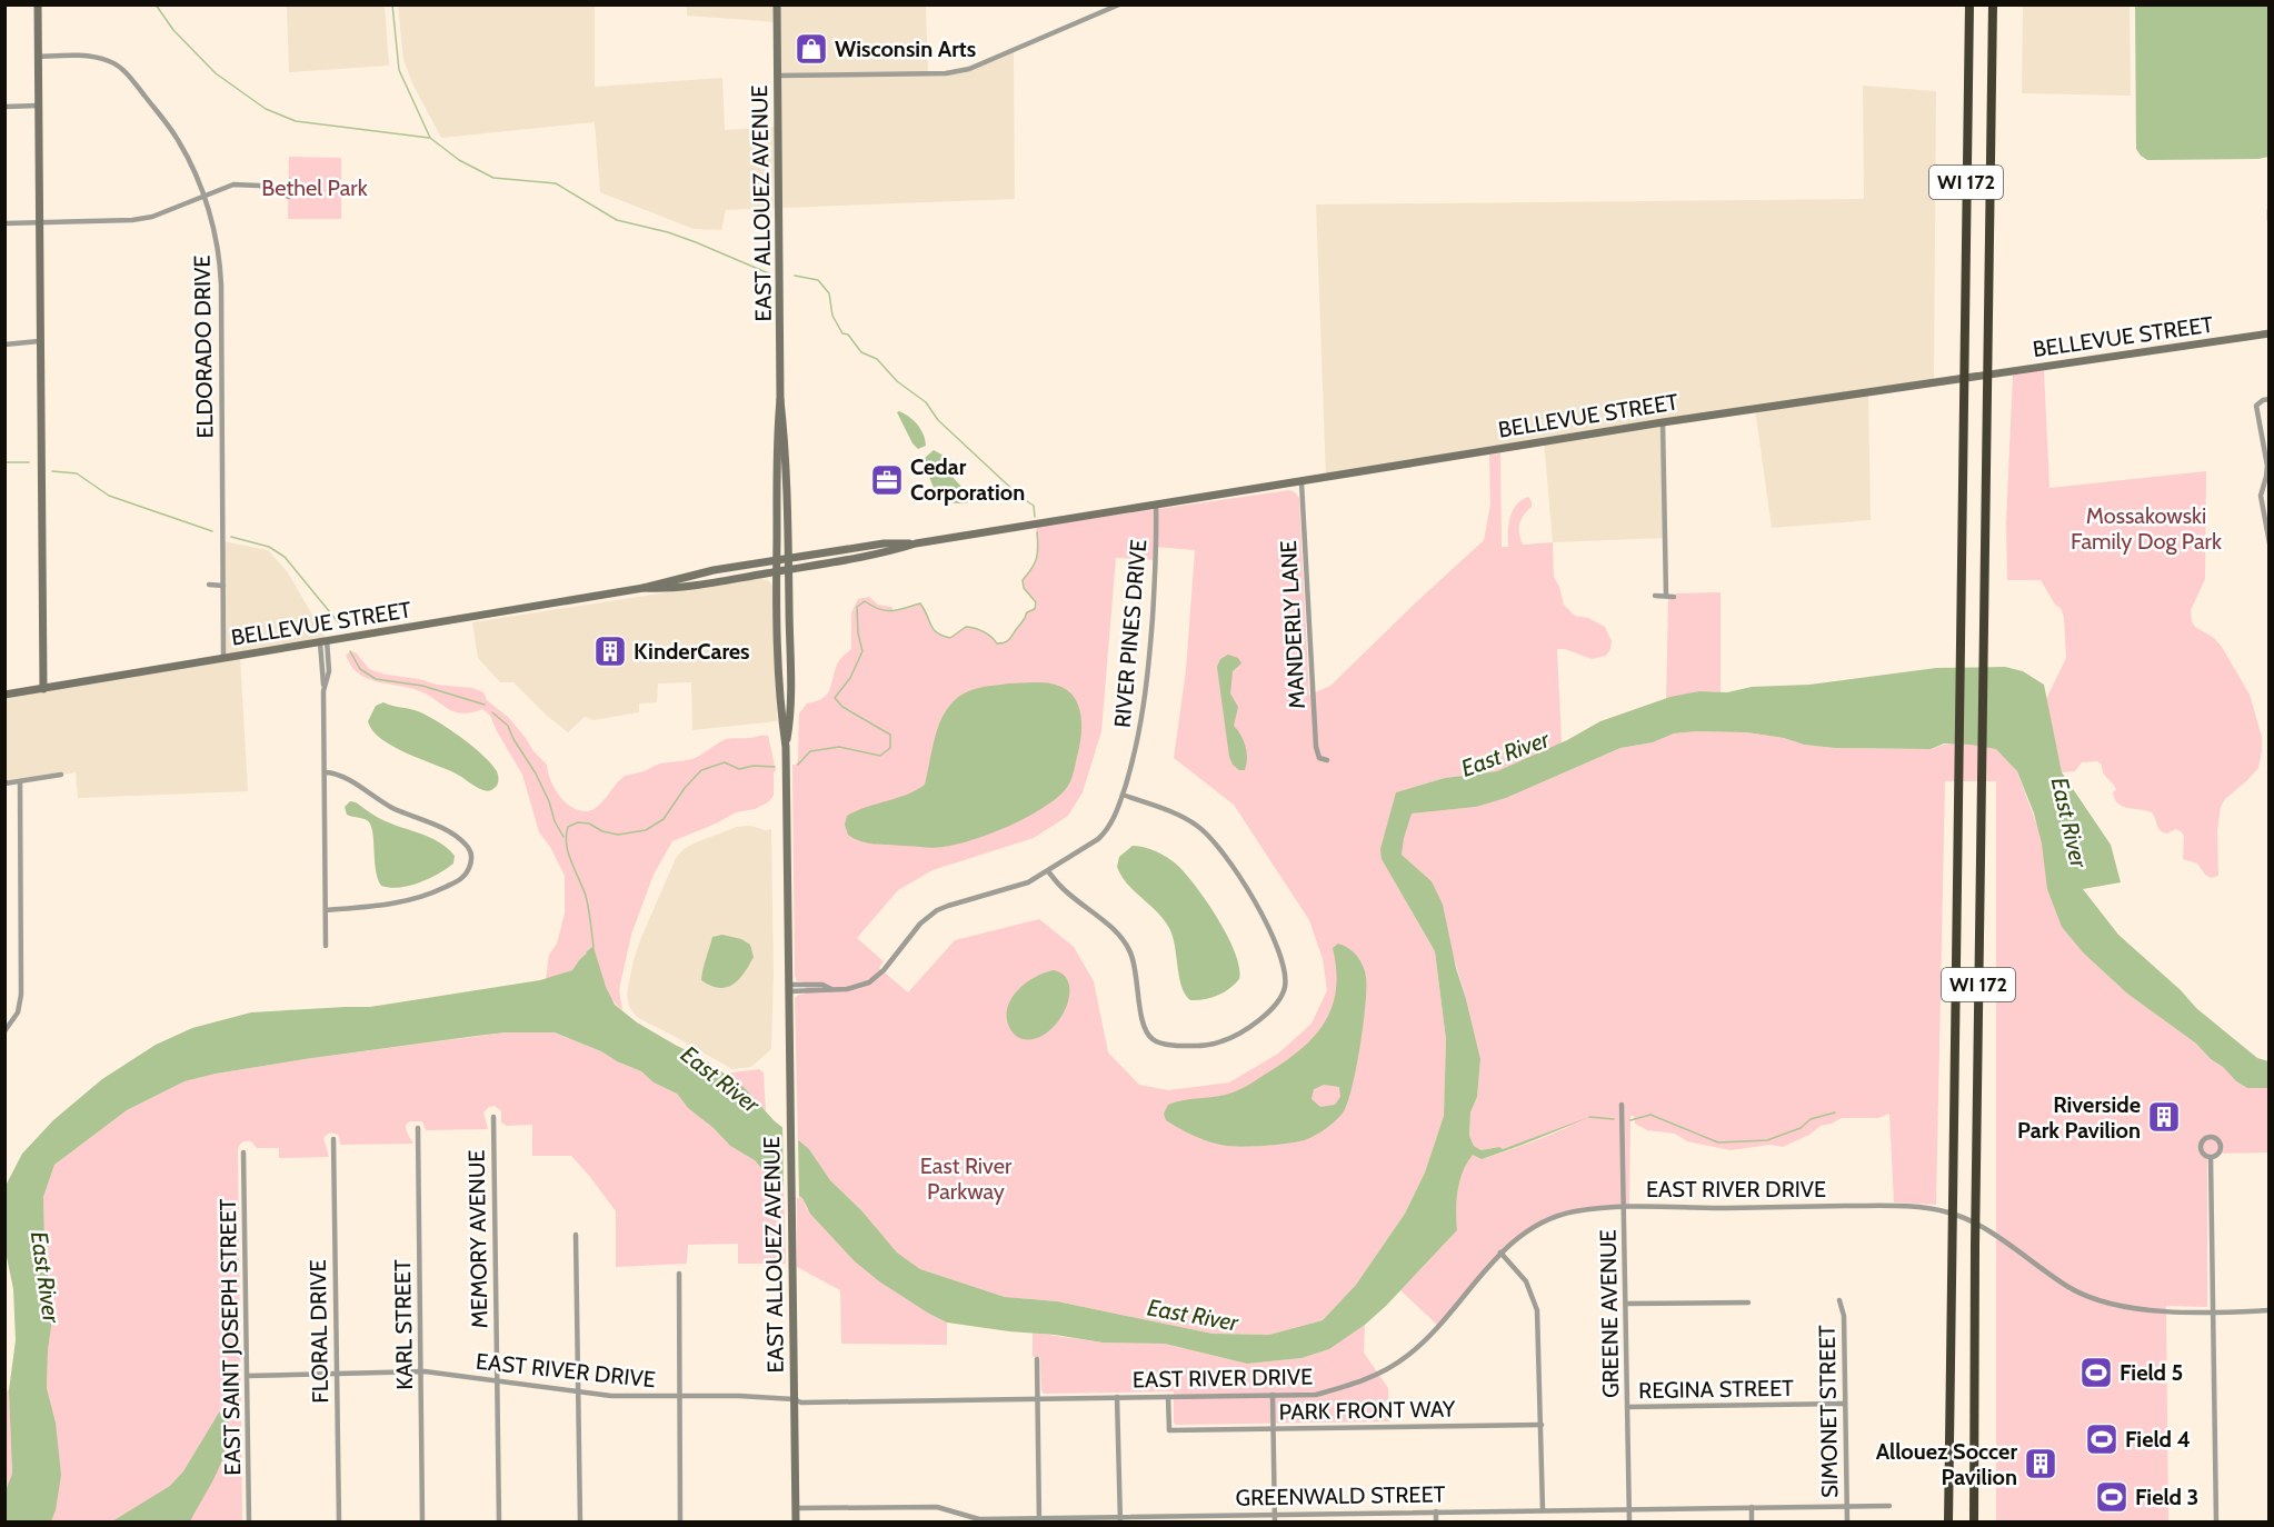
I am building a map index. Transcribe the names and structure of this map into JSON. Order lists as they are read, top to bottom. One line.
{"streets":{"highway":["WI 172"],"street":["EAST ALLOUEZ AVENUE","BELLEVUE STREET","ELDORADO DRIVE","MANDERLY LANE","RIVER PINES DRIVE","EAST RIVER DRIVE","MEMORY AVENUE","GREENE AVENUE","KARL STREET","FLORAL DRIVE","EAST SAINT JOSEPH STREET","REGINA STREET","PARK FRONT WAY","SIMONET STREET","GREENWALD STREET"]},"crossings":[["EAST ALLOUEZ AVENUE","BELLEVUE STREET"],["EAST ALLOUEZ AVENUE","RIVER PINES DRIVE"],["EAST ALLOUEZ AVENUE","EAST RIVER DRIVE"],["EAST ALLOUEZ AVENUE","GREENWALD STREET"],["BELLEVUE STREET","ELDORADO DRIVE"],["BELLEVUE STREET","MANDERLY LANE"],["BELLEVUE STREET","RIVER PINES DRIVE"],["EAST RIVER DRIVE","MEMORY AVENUE"],["EAST RIVER DRIVE","GREENE AVENUE"],["EAST RIVER DRIVE","KARL STREET"],["EAST RIVER DRIVE","FLORAL DRIVE"],["EAST RIVER DRIVE","EAST SAINT JOSEPH STREET"],["EAST RIVER DRIVE","PARK FRONT WAY"],["GREENE AVENUE","REGINA STREET"],["GREENE AVENUE","GREENWALD STREET"],["REGINA STREET","SIMONET STREET"],["SIMONET STREET","GREENWALD STREET"]],"water":["East River"],"parks":["Bethel Park","Mossakowski Family Dog Park","East River Parkway"],"places":{"shop":["Wisconsin Arts"],"office":["Cedar Corporation"],"building":["KinderCares","Riverside Park Pavilion","Allouez Soccer Pavilion"],"sports":["Field 5","Field 4","Field 3"]}}
